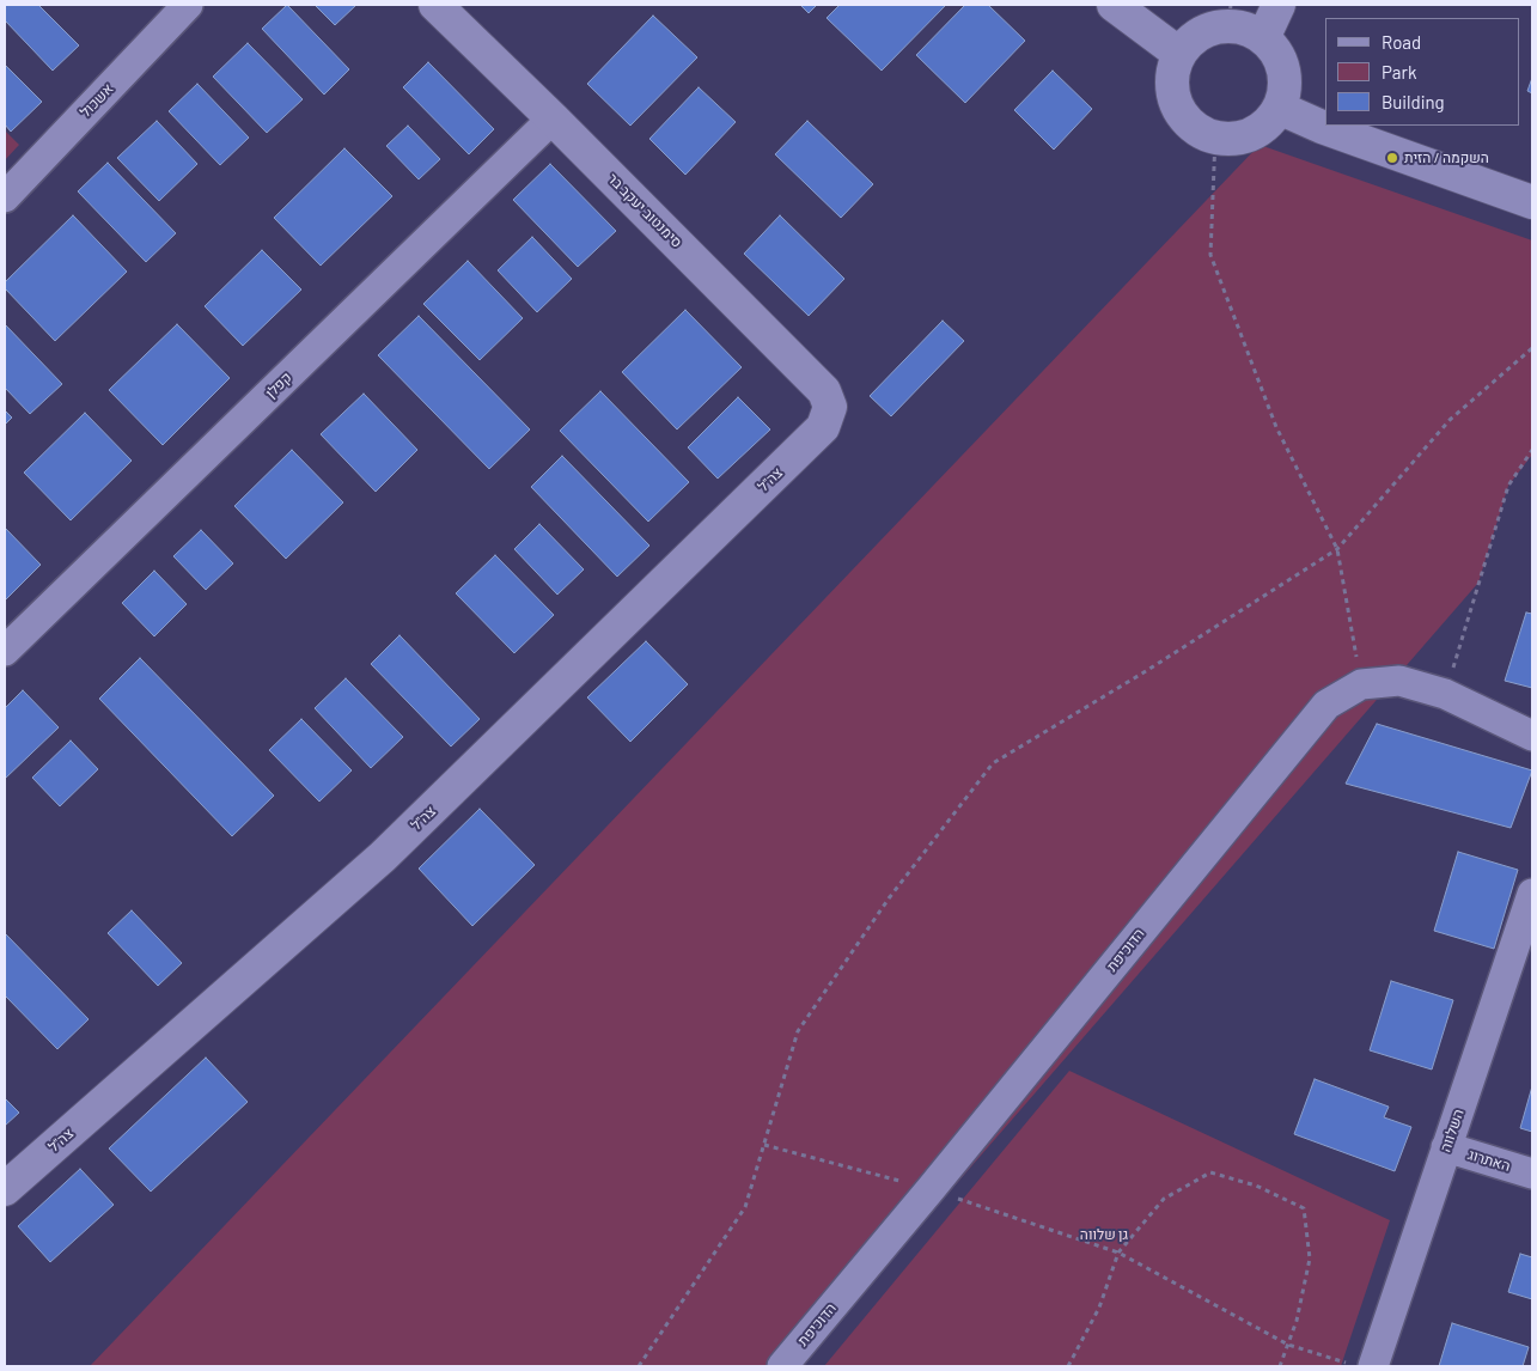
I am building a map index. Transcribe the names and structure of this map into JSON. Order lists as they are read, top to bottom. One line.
{"streets":{"street":["אשכול","סימנטוב יעקב בר","קפלן","צה\"ל","הדוכיפת","השלווה","האתרוג"]},"crossings":[["סימנטוב יעקב בר","קפלן"],["סימנטוב יעקב בר","צה\"ל"],["השלווה","האתרוג"]],"parks":["גן שלווה"],"places":["השקמה / הזית"],"legend":["Road","Park","Building"]}
